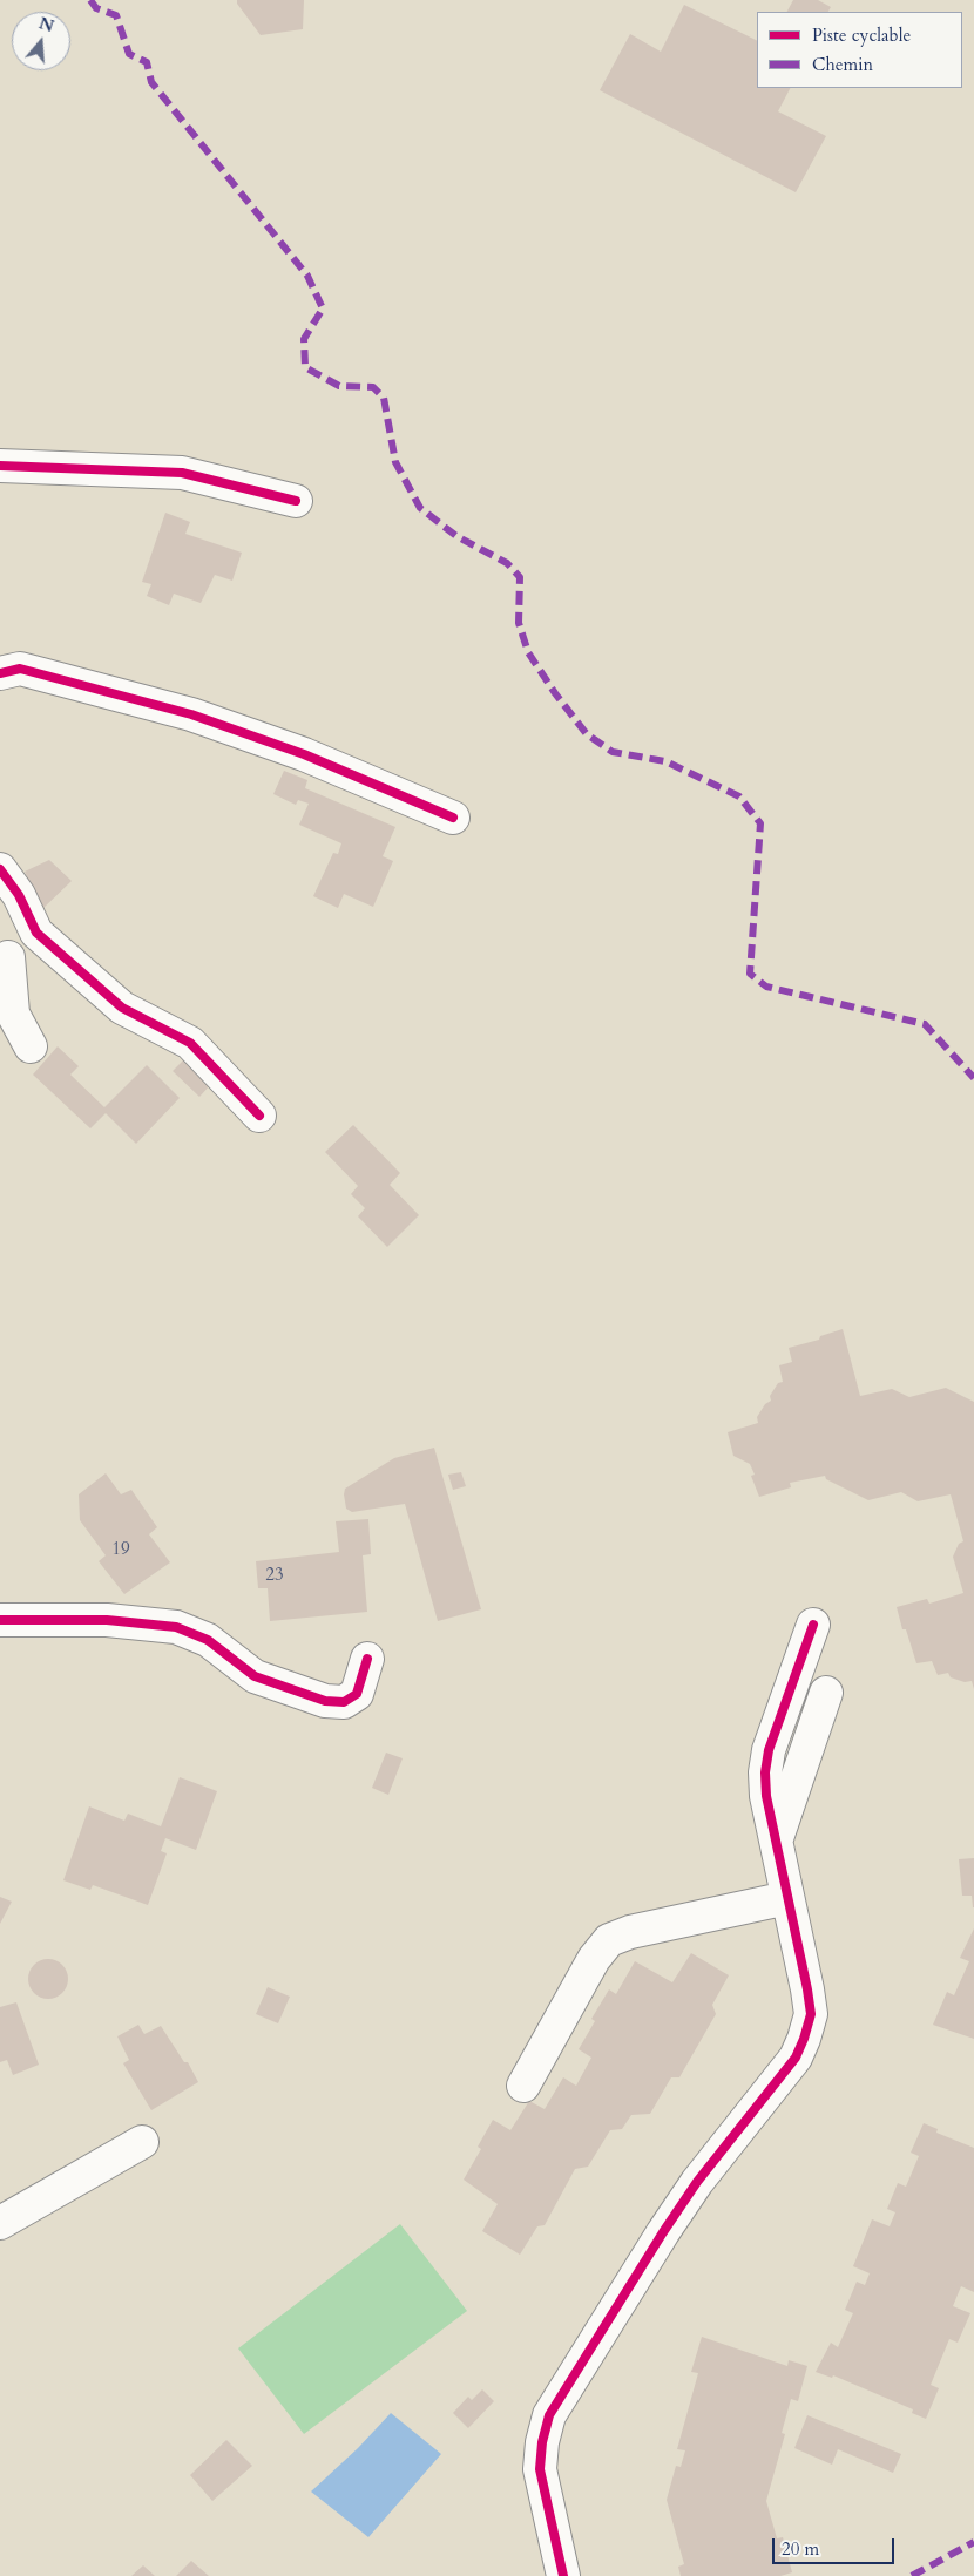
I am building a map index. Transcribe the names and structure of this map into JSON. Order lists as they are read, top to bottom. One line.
{"house_numbers":["19","23"],"legend":["Piste cyclable","Chemin"],"scale_bar":"20 m","north":"top"}
